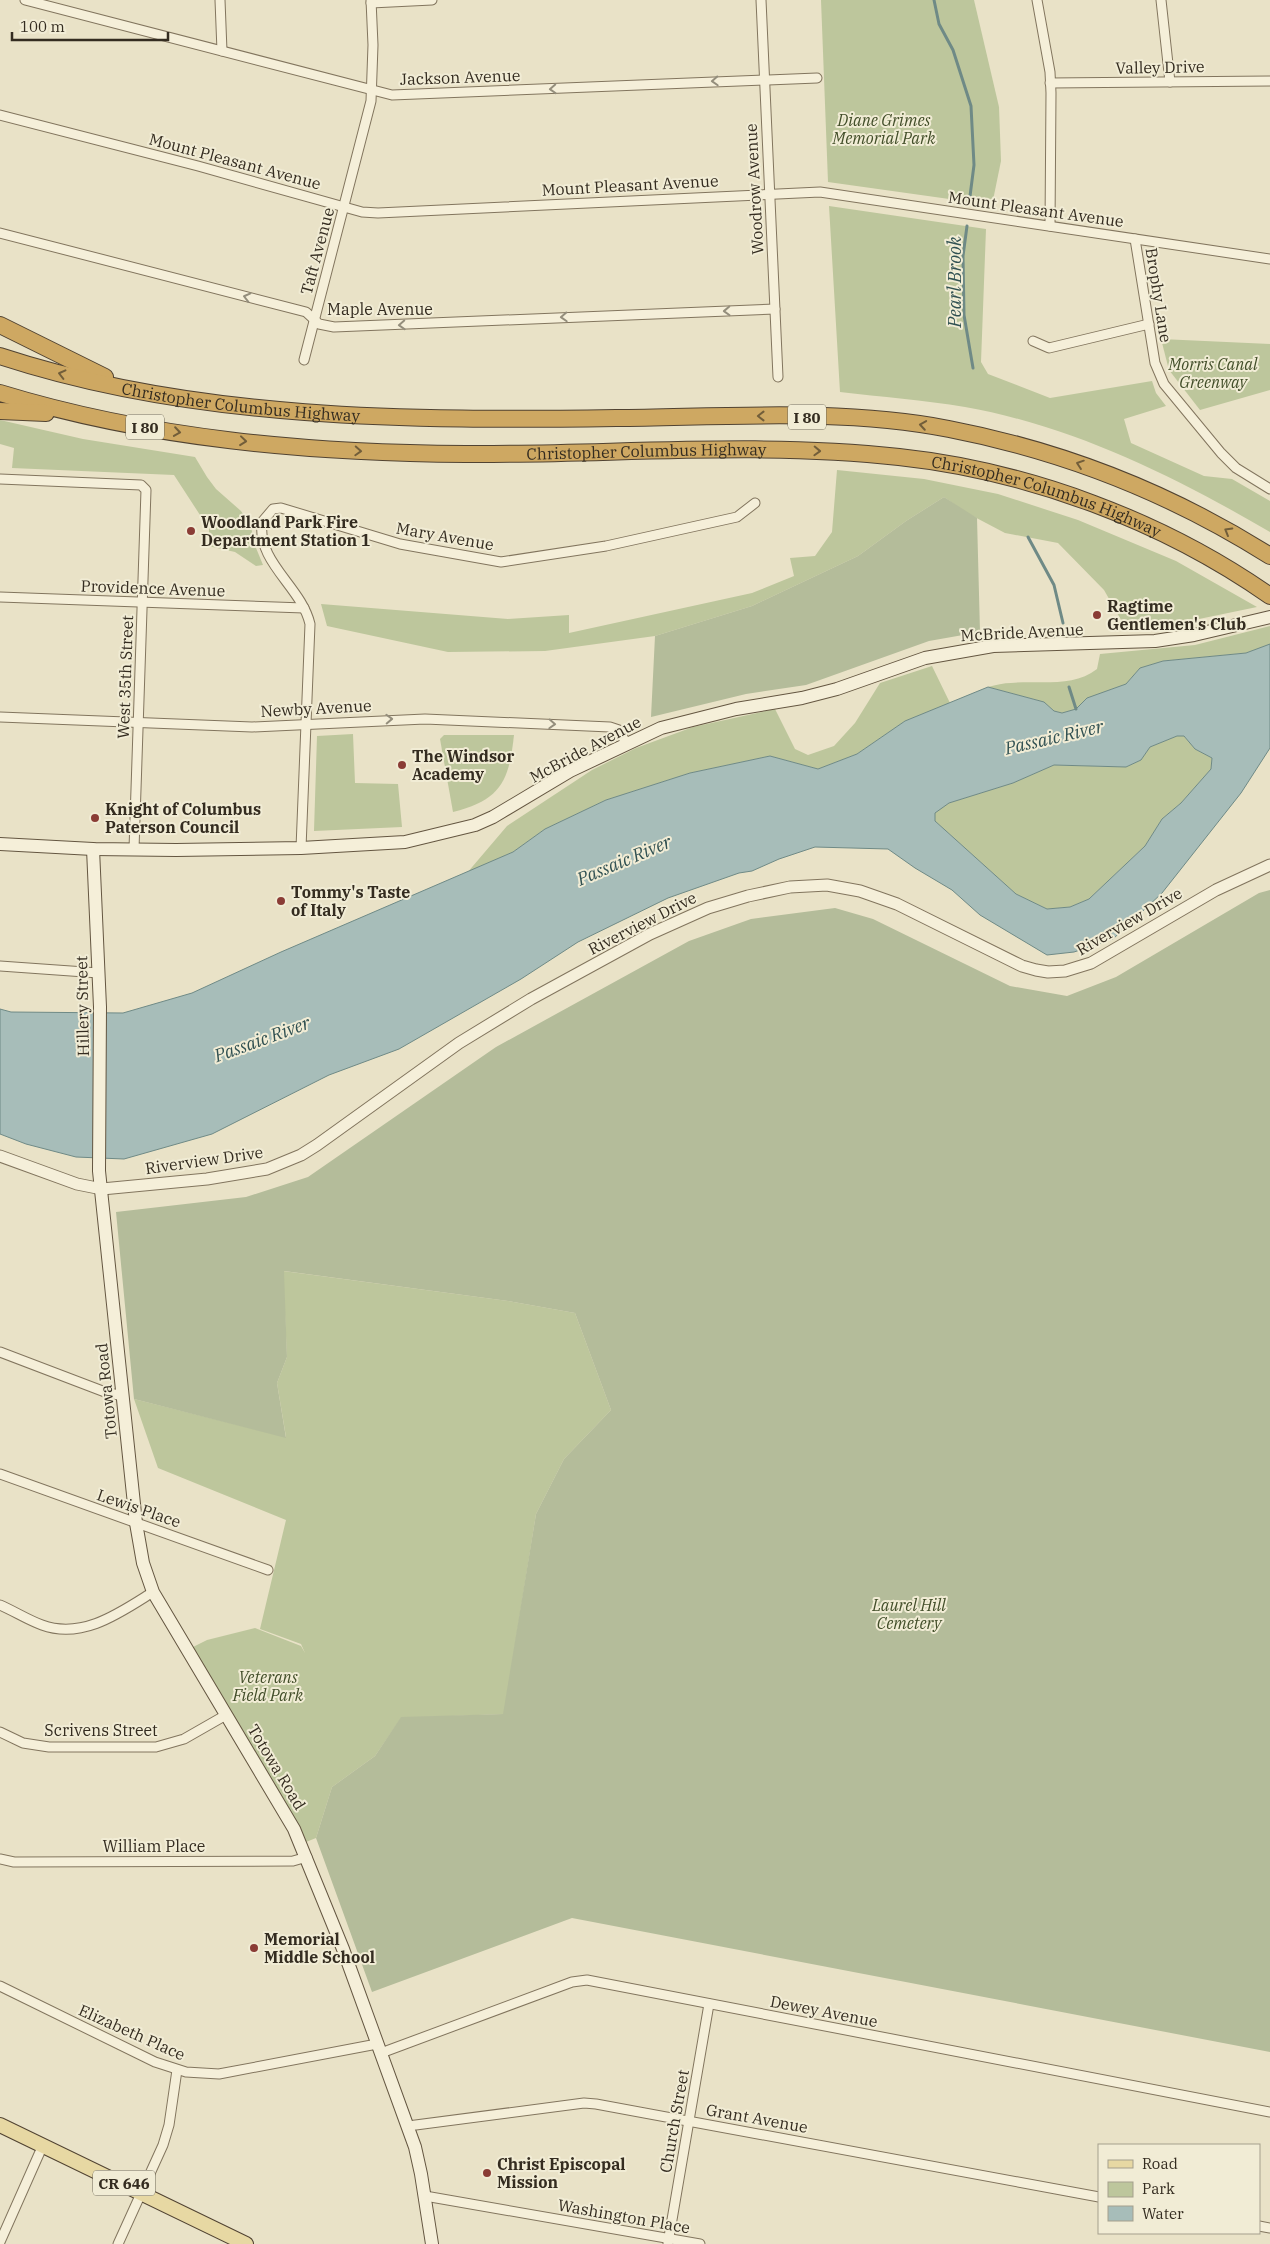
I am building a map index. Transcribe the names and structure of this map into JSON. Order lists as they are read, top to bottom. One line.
{"streets":{"highway":["Christopher Columbus Highway","I 80"],"main road":["McBride Avenue","Hillery Street","Totowa Road","CR 646"],"street":["Valley Drive","Jackson Avenue","Mount Pleasant Avenue","Woodrow Avenue","Taft Avenue","Brophy Lane","Maple Avenue","Mary Avenue","Providence Avenue","West 35th Street","Newby Avenue","Riverview Drive","Lewis Place","Scrivens Street","William Place","Dewey Avenue","Elizabeth Place","Grant Avenue","Church Street","Washington Place"]},"crossings":[["Jackson Avenue","Woodrow Avenue"],["Jackson Avenue","Taft Avenue"],["Mount Pleasant Avenue","Woodrow Avenue"],["Mount Pleasant Avenue","Taft Avenue"],["Mount Pleasant Avenue","Brophy Lane"],["Woodrow Avenue","Maple Avenue"],["Taft Avenue","Maple Avenue"],["Mary Avenue","Providence Avenue"],["Providence Avenue","West 35th Street"],["McBride Avenue","West 35th Street"],["McBride Avenue","Newby Avenue"],["McBride Avenue","Hillery Street"],["West 35th Street","Newby Avenue"],["Riverview Drive","Totowa Road"],["Hillery Street","Totowa Road"],["Totowa Road","Lewis Place"],["Totowa Road","Scrivens Street"],["Totowa Road","William Place"],["Totowa Road","Dewey Avenue"],["Totowa Road","Elizabeth Place"],["Totowa Road","Grant Avenue"],["Totowa Road","Washington Place"],["Dewey Avenue","Elizabeth Place"],["Dewey Avenue","Church Street"],["Grant Avenue","Church Street"],["Church Street","Washington Place"]],"one_way":["Jackson Avenue","Maple Avenue","Newby Avenue"],"water":["Pearl Brook","Passaic River"],"parks":["Diane Grimes Memorial Park","Morris Canal Greenway","Laurel Hill Cemetery","Veterans Field Park"],"places":["Woodland Park Fire Department Station 1","Ragtime Gentlemen's Club","The Windsor Academy","Knight of Columbus Paterson Council","Tommy's Taste of Italy","Memorial Middle School","Christ Episcopal Mission"],"legend":["Road","Park","Water"],"scale_bar":"100 m"}
